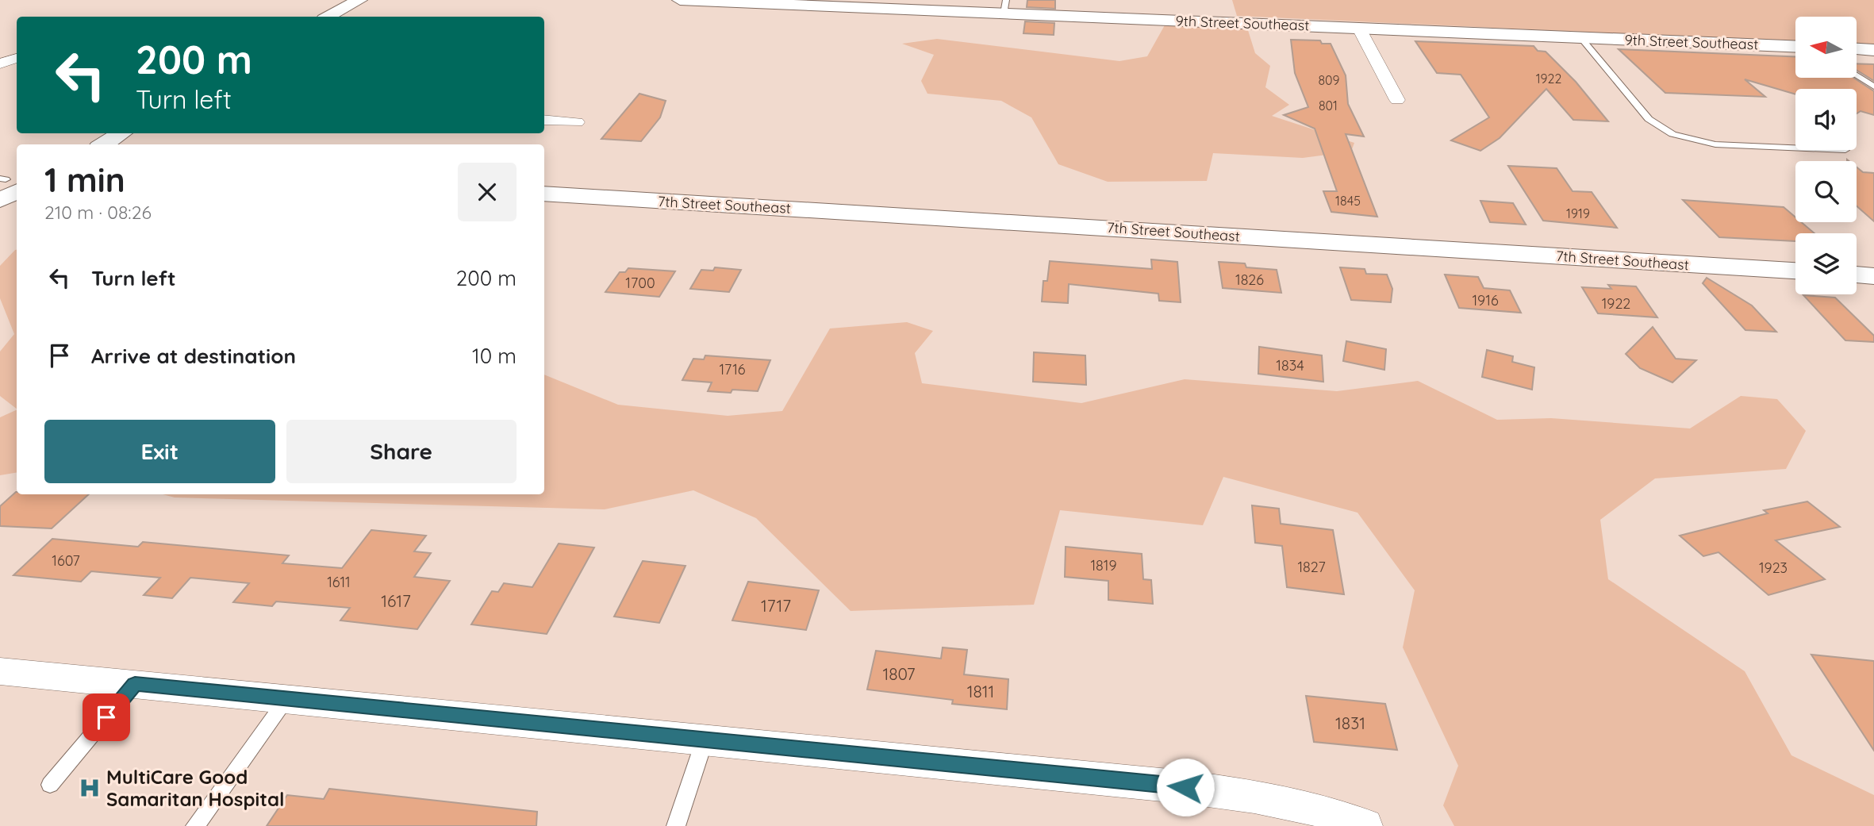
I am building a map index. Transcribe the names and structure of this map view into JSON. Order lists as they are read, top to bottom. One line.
{"streets":{"street":["9th Street Southeast","7th Street Southeast"]},"places":{"hospital":["MultiCare Good Samaritan Hospital"]},"house_numbers":["1922","809","801","1845","1919","1826","1700","1916","1922","1834","1716","1607","1819","1827","1923","1611","1617","1717","1807","1811","1831"],"north":"left","page":{"turn":["200 m","Turn left"],"heading":["1 min","210 m · 08:26"],"list":[{"name":"Turn left","value":"200 m"},{"name":"Arrive at destination","value":"10 m"}],"buttons":["Exit","Share"]}}
